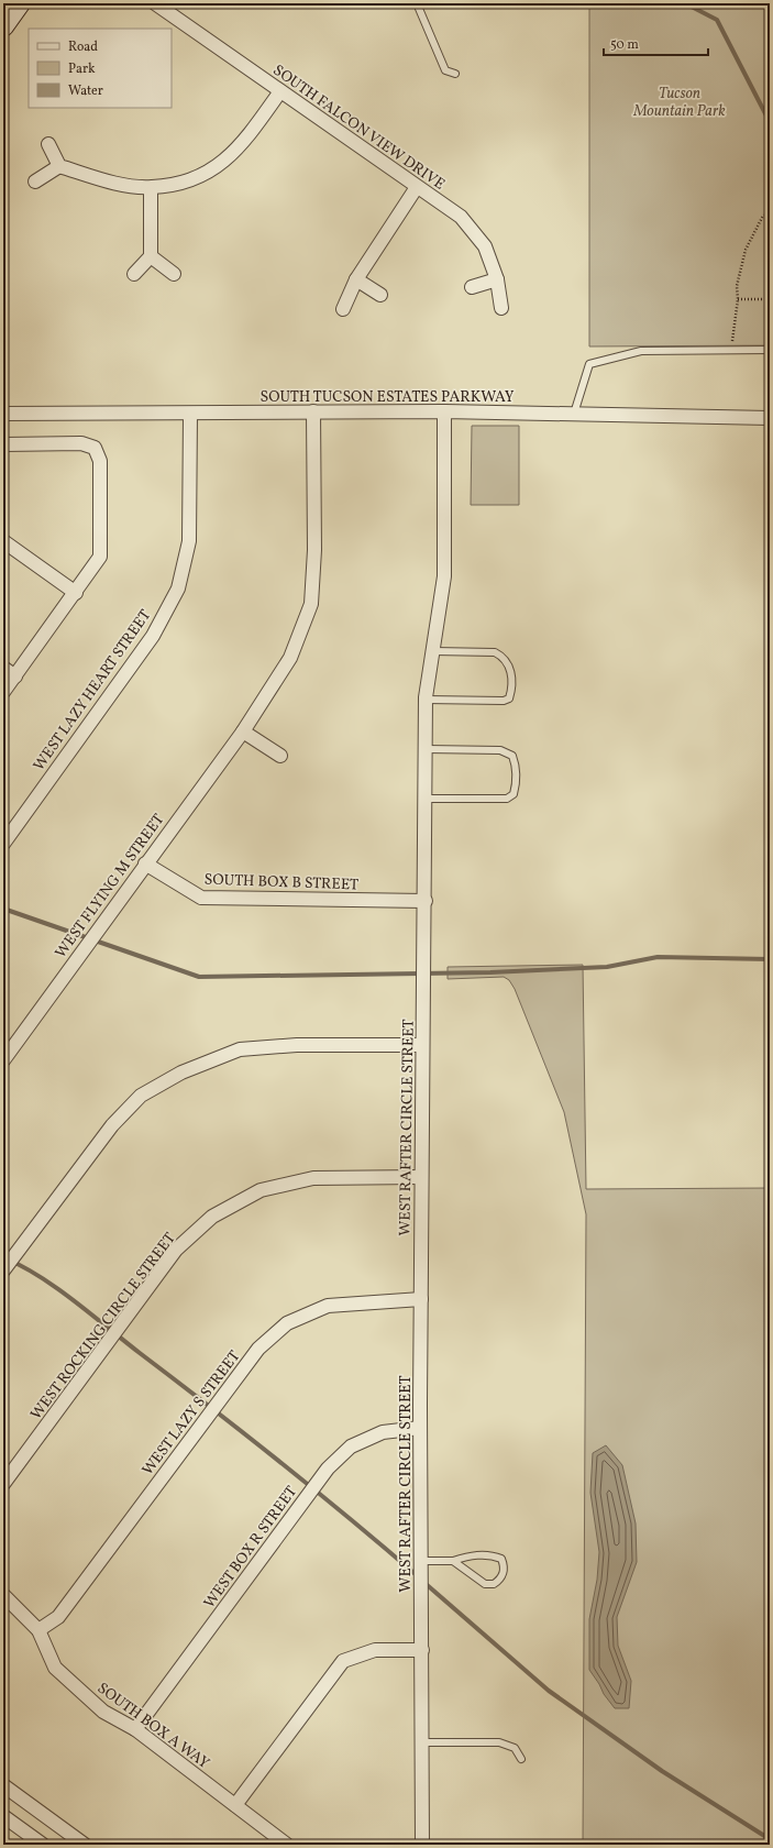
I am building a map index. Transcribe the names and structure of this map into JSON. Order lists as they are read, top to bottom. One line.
{"streets":{"street":["SOUTH FALCON VIEW DRIVE","SOUTH TUCSON ESTATES PARKWAY","WEST LAZY HEART STREET","SOUTH BOX B STREET","WEST FLYING M STREET","WEST RAFTER CIRCLE STREET","WEST ROCKING CIRCLE STREET","WEST LAZY S STREET","WEST BOX R STREET","SOUTH BOX A WAY"]},"crossings":[["SOUTH TUCSON ESTATES PARKWAY","WEST LAZY HEART STREET"],["SOUTH TUCSON ESTATES PARKWAY","WEST FLYING M STREET"],["SOUTH TUCSON ESTATES PARKWAY","WEST RAFTER CIRCLE STREET"],["SOUTH BOX B STREET","WEST FLYING M STREET"],["SOUTH BOX B STREET","WEST RAFTER CIRCLE STREET"],["WEST RAFTER CIRCLE STREET","WEST ROCKING CIRCLE STREET"],["WEST RAFTER CIRCLE STREET","WEST LAZY S STREET"],["WEST RAFTER CIRCLE STREET","WEST BOX R STREET"],["WEST LAZY S STREET","SOUTH BOX A WAY"],["WEST BOX R STREET","SOUTH BOX A WAY"]],"parks":["Tucson Mountain Park"],"legend":["Road","Park","Water"],"scale_bar":"50 m"}
